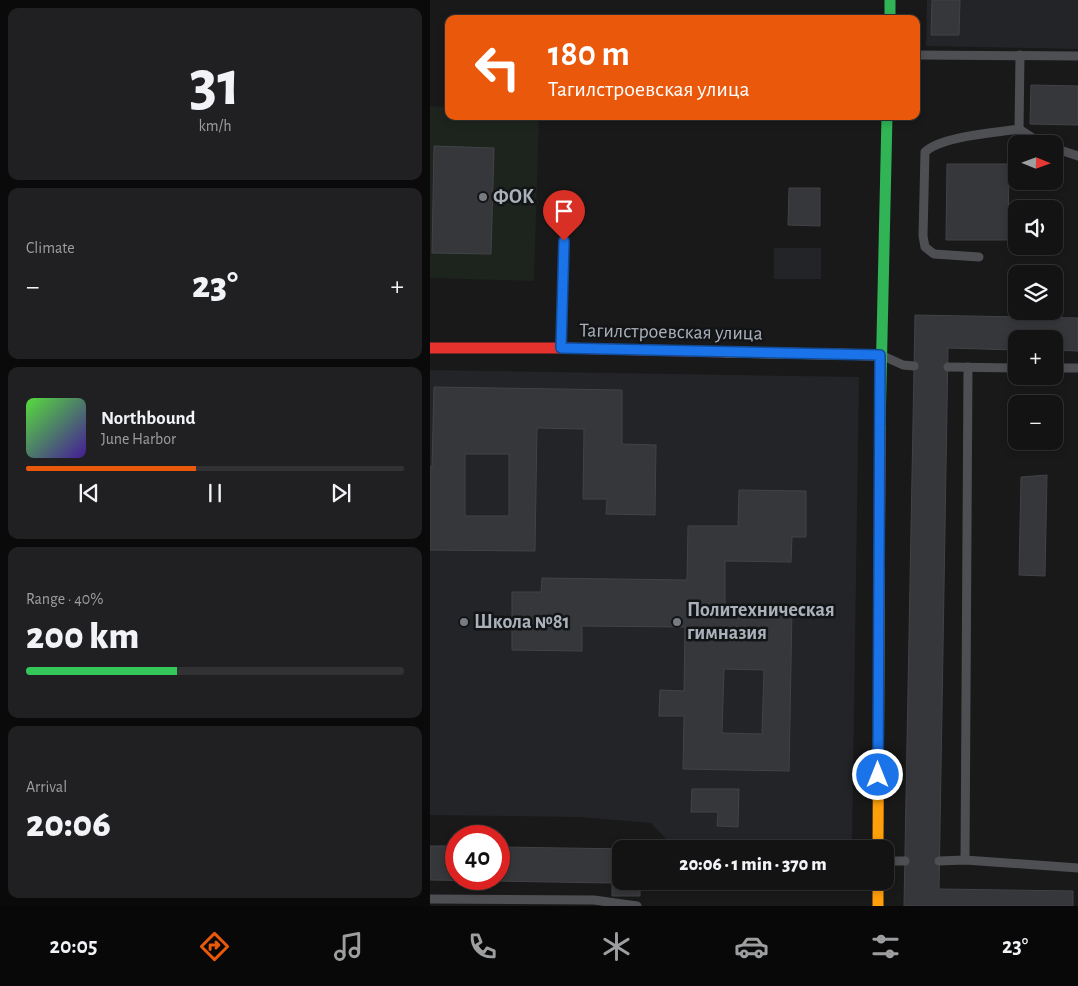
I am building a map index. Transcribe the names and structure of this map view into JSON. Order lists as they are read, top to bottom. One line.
{"streets":{"street":["Тагилстроевская улица"]},"places":["ФОК","Школа №81","Политехническая гимназия"],"north":"right","page":{"tile":[["31","km/h"],"Climate",["Range · 40%","200 km"],["Arrival","20:06"]],"turn":["180 m","Тагилстроевская улица"],"map_buttons":["+","−"],"heat":["−","23°","+"],"song":["Northbound","June Harbor"],"limit":"40","trip":"20:06 · 1 min · 370 m","tabs":["20:05","23°"]}}
